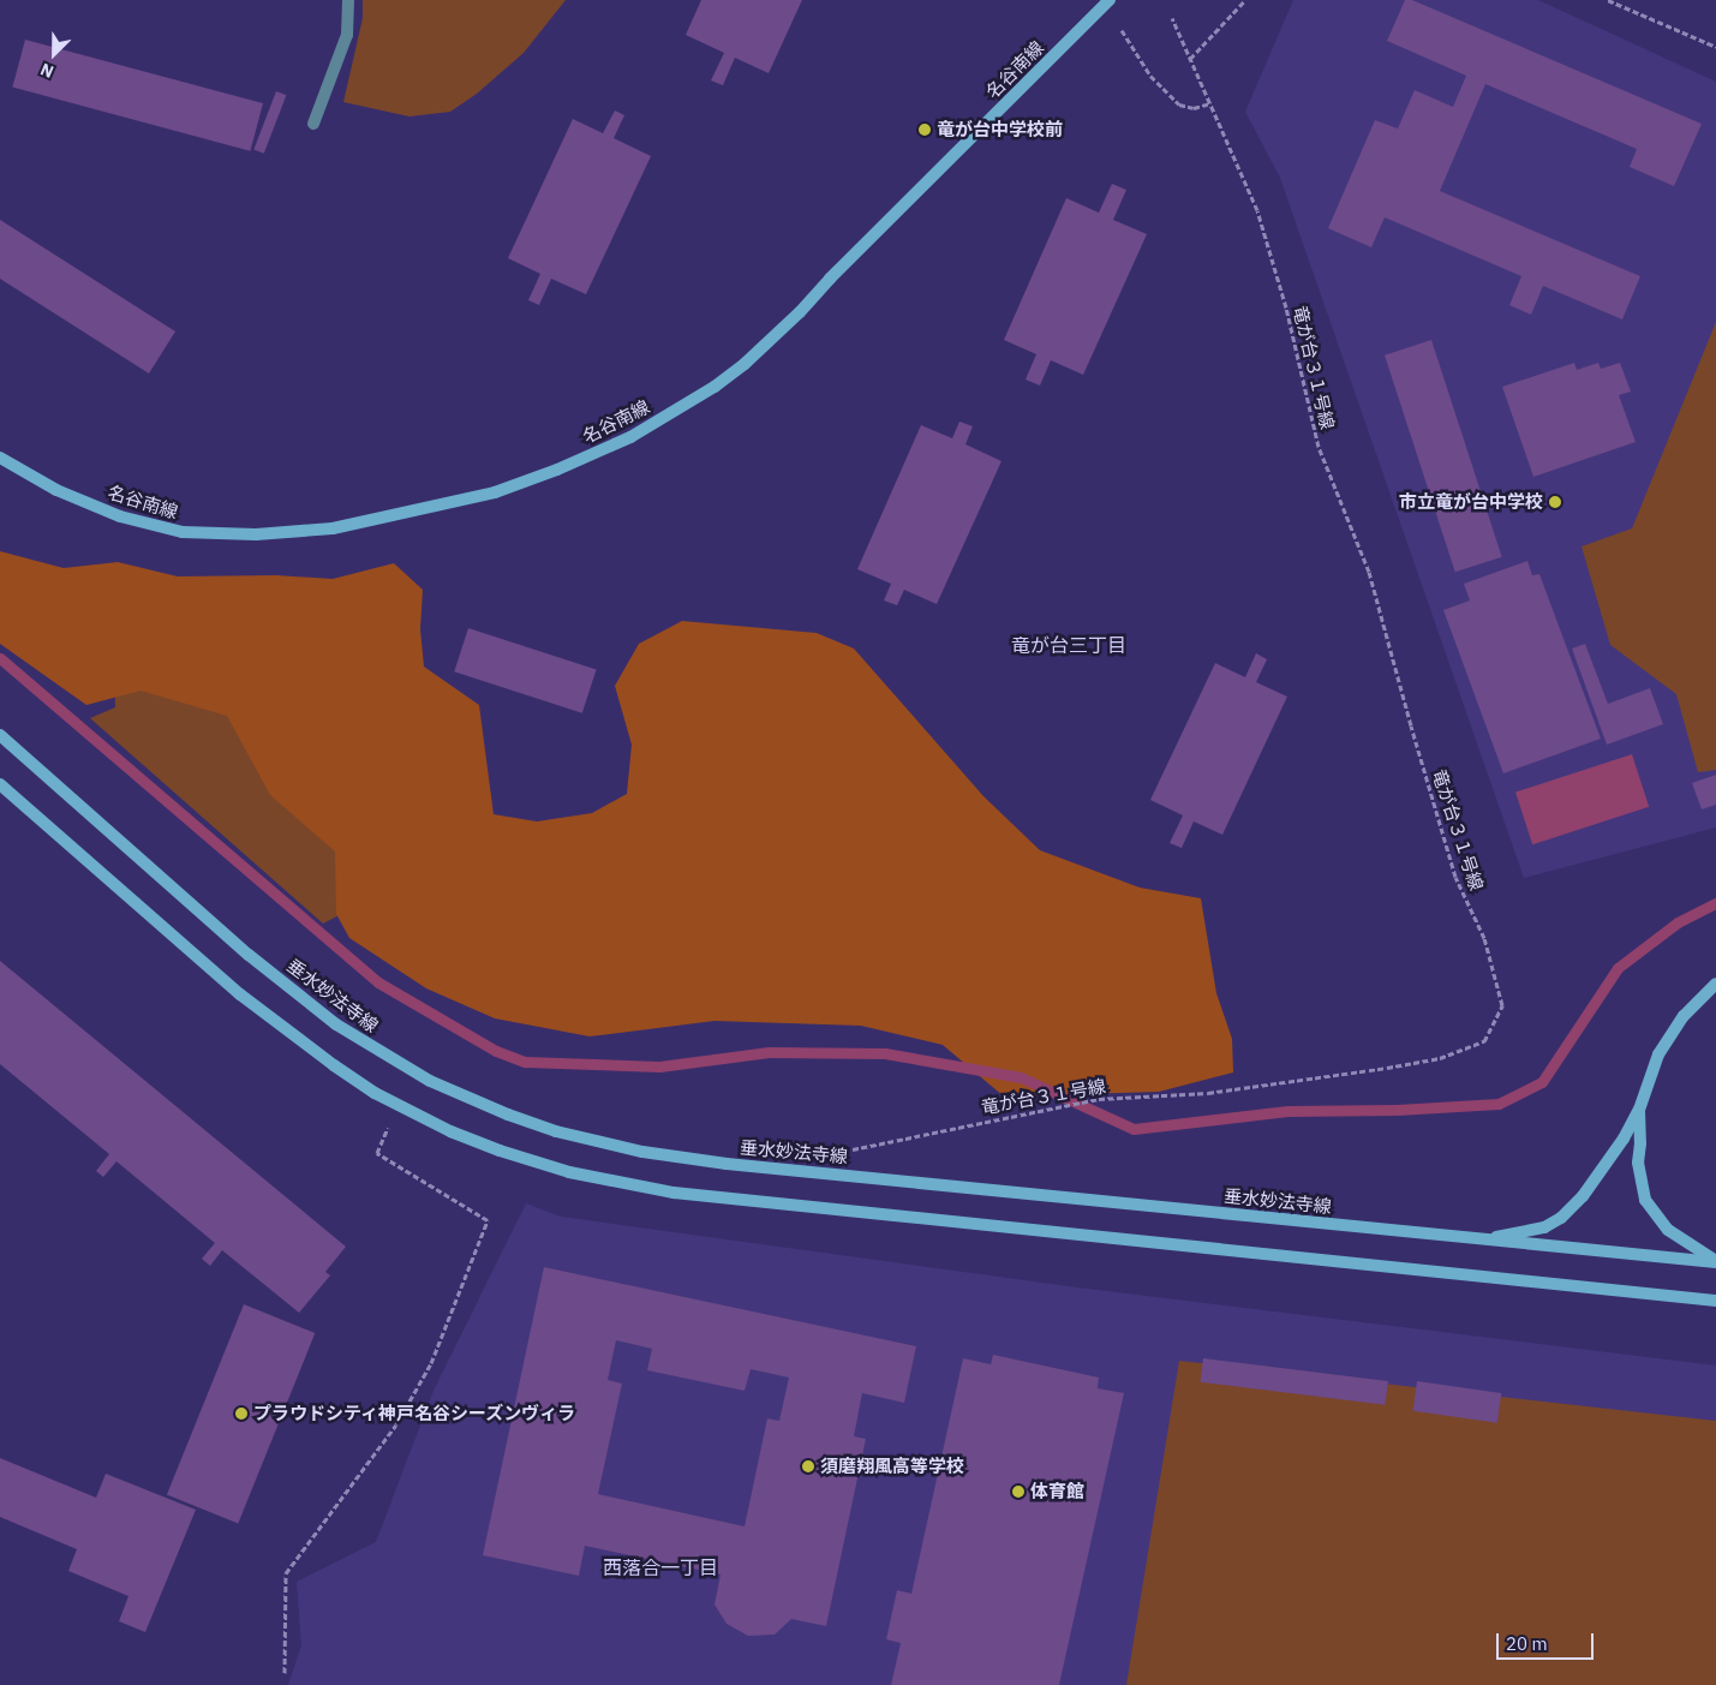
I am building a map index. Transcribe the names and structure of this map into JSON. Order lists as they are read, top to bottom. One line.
{"streets":{"street":["名谷南線","垂水妙法寺線"],"path":["竜が台３１号線"]},"districts":["竜が台三丁目","西落合一丁目"],"places":["竜が台中学校前","市立竜が台中学校","プラウドシティ神戸名谷シーズンヴィラ","須磨翔風高等学校","体育館"],"scale_bar":"20 m","north":"bottom left"}
